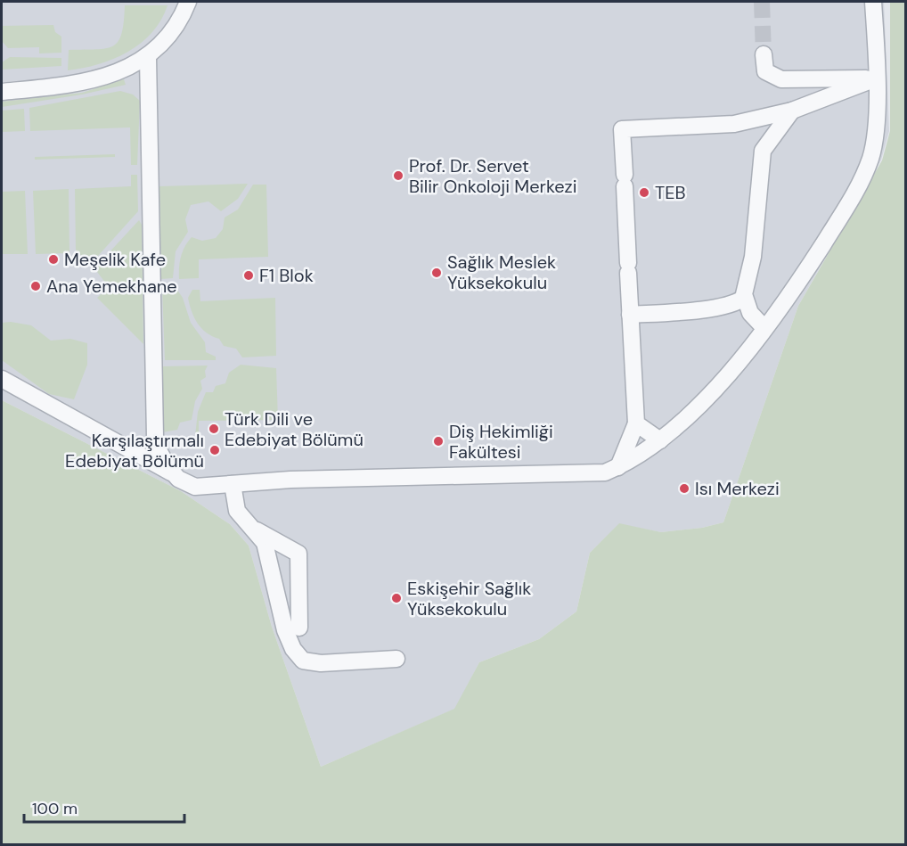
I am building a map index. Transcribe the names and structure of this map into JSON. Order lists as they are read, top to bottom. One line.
{"places":["Prof. Dr. Servet Bilir Onkoloji Merkezi","TEB","Meşelik Kafe","Sağlık Meslek Yüksekokulu","F1 Blok","Ana Yemekhane","Türk Dili ve Edebiyat Bölümü","Diş Hekimliği Fakültesi","Karşılaştırmalı Edebiyat Bölümü","Isı Merkezi","Eskişehir Sağlık Yüksekokulu"],"scale_bar":"100 m"}
